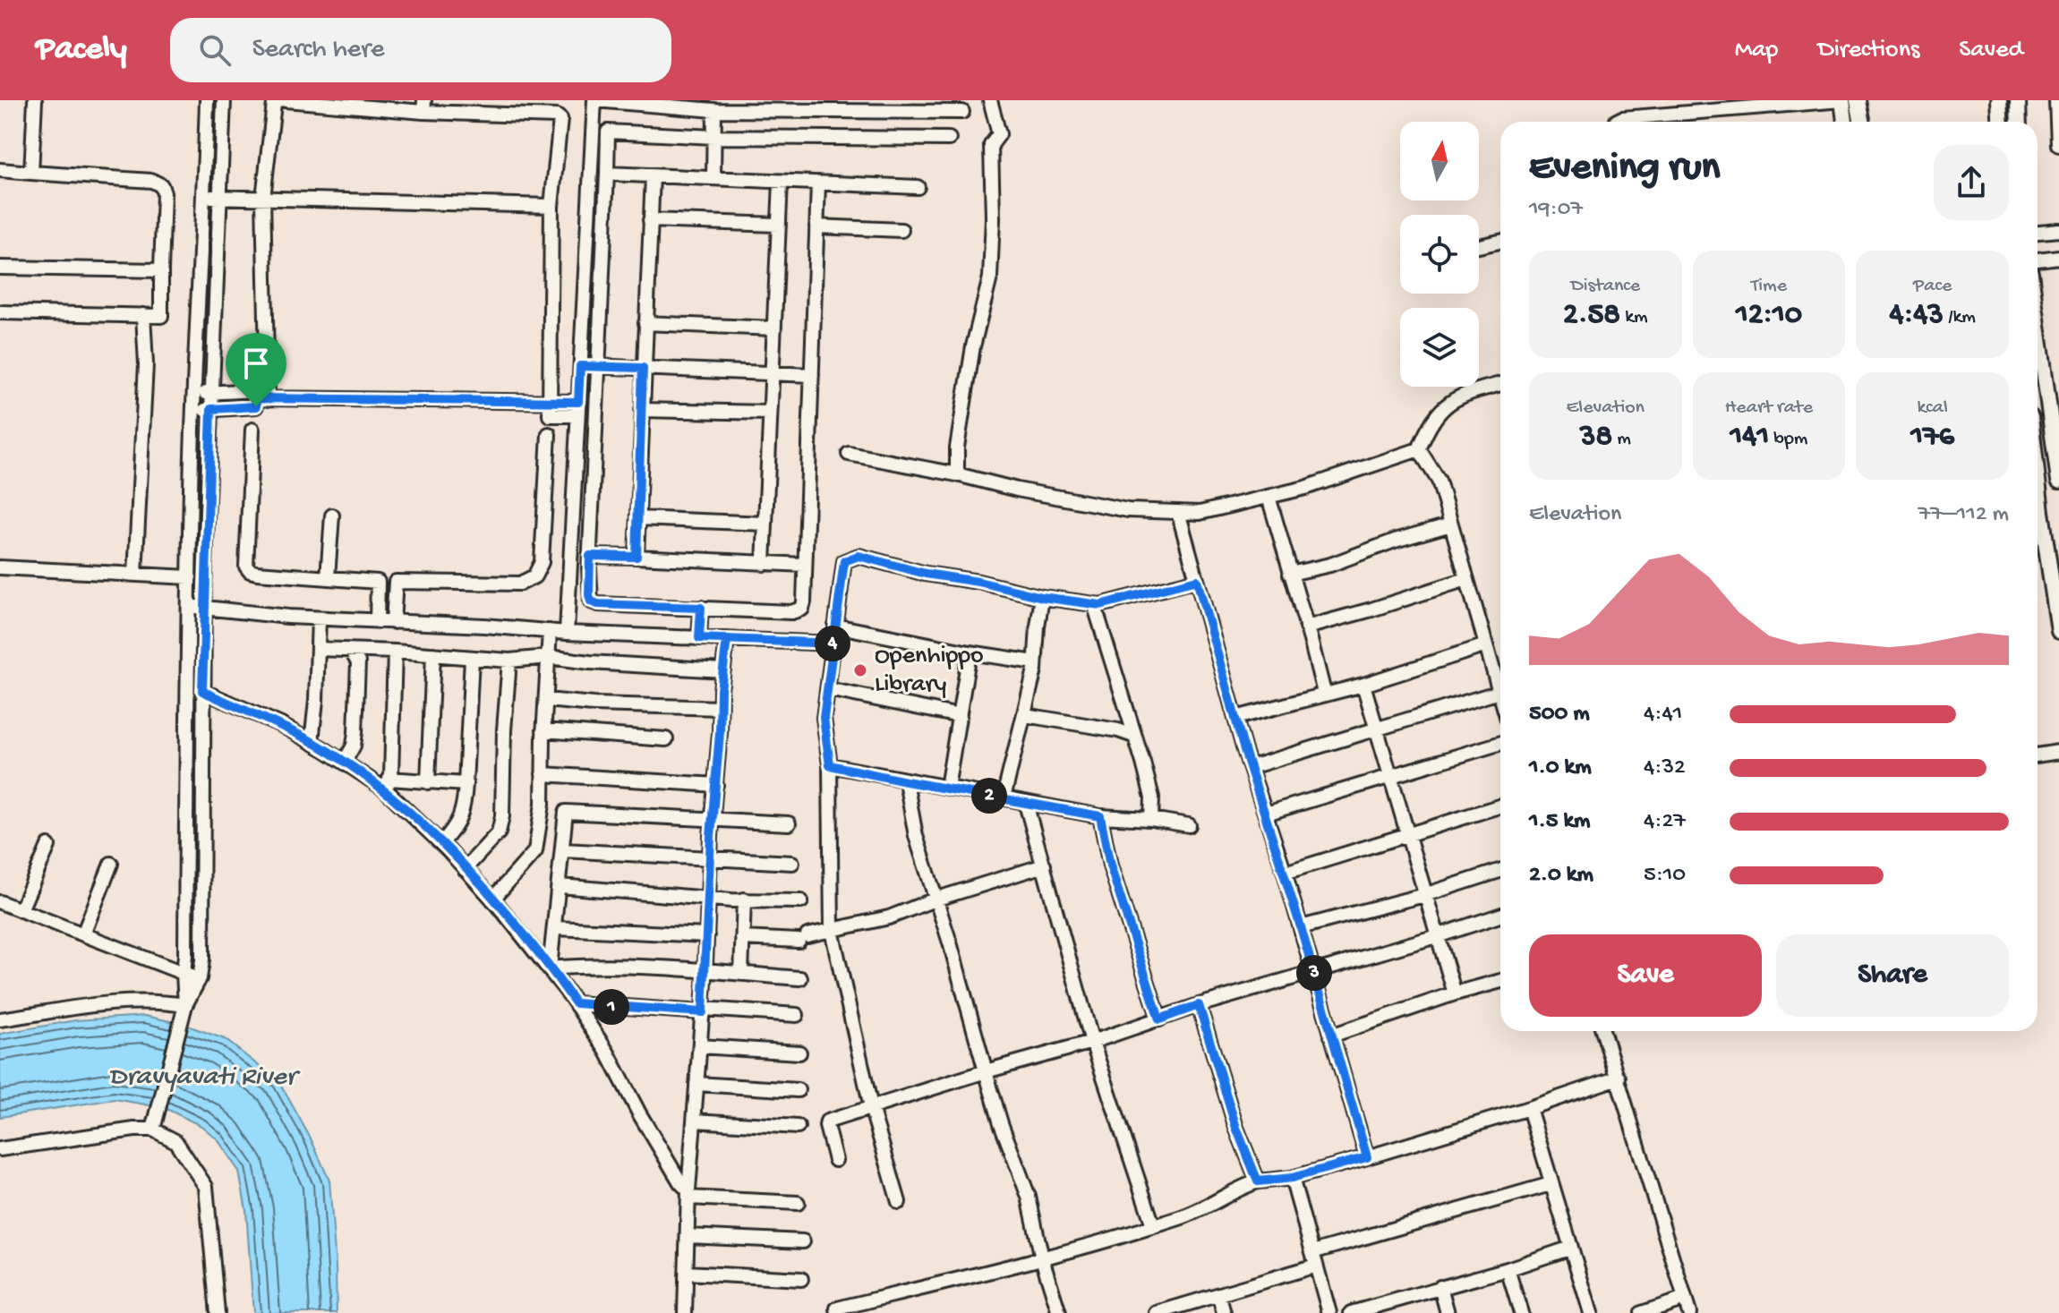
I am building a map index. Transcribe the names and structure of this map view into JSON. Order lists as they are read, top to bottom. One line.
{"water":["Dravyavati River"],"places":["Openhippo Library"],"north":"top","page":{"header":"Pacely","search":"Search here","nav":["Map","Directions","Saved"],"heading":["Evening run","19:07"],"stats":[["Distance","2.58 km"],["Time","12:10"],["Pace","4:43 /km"],["Elevation","38 m"],["Heart rate","141 bpm"],["kcal","176"]],"chart":["Elevation","77–112 m"],"pins":["4","2","3","1"],"list":[{"name":"500 m","note":"4:41"},{"name":"1.0 km","note":"4:32"},{"name":"1.5 km","note":"4:27"},{"name":"2.0 km","note":"5:10"}],"buttons":["Save","Share"]}}
